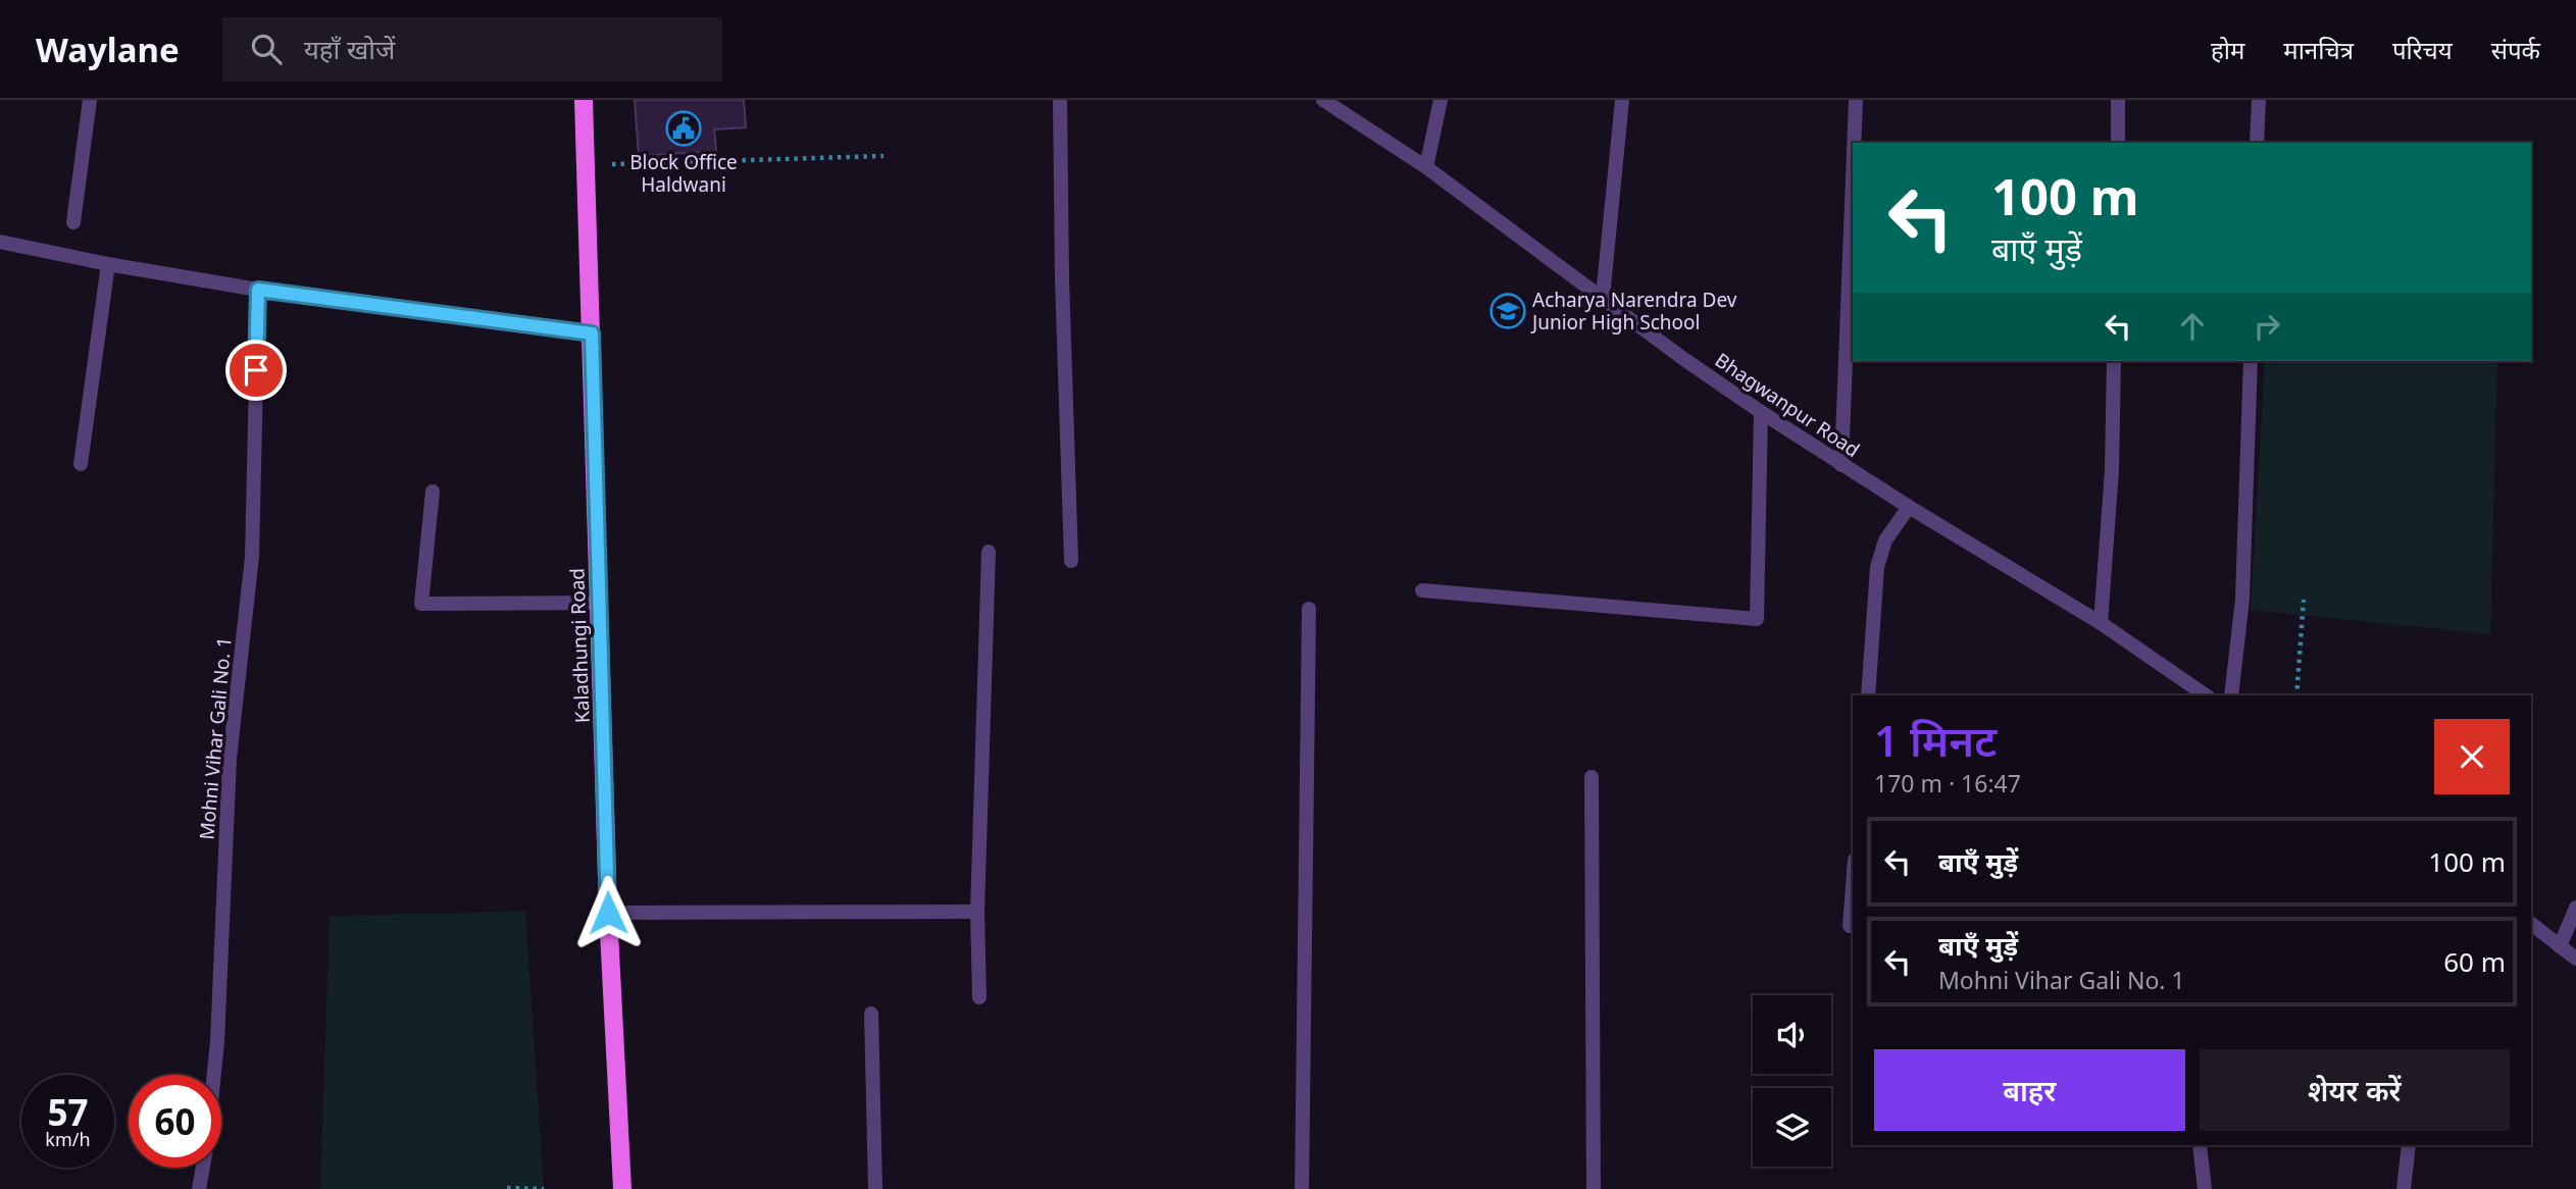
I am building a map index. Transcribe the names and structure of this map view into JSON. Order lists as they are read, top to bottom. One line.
{"streets":{"main road":["Kaladhungi Road"],"street":["Bhagwanpur Road","Mohni Vihar Gali No. 1"]},"places":{"public building":["Block Office Haldwani"],"school or university":["Acharya Narendra Dev Junior High School"]},"page":{"header":"Waylane","search":"यहाँ खोजें","nav":["होम","मानचित्र","परिचय","संपर्क"],"turn":["100 m","बाएँ मुड़ें"],"heading":["1 मिनट","170 m · 16:47"],"list":[{"name":"बाएँ मुड़ें","value":"100 m"},{"name":"बाएँ मुड़ें","note":"Mohni Vihar Gali No. 1","value":"60 m"}],"buttons":["बाहर","शेयर करें"],"speed":"57 km/h","limit":"60"}}
